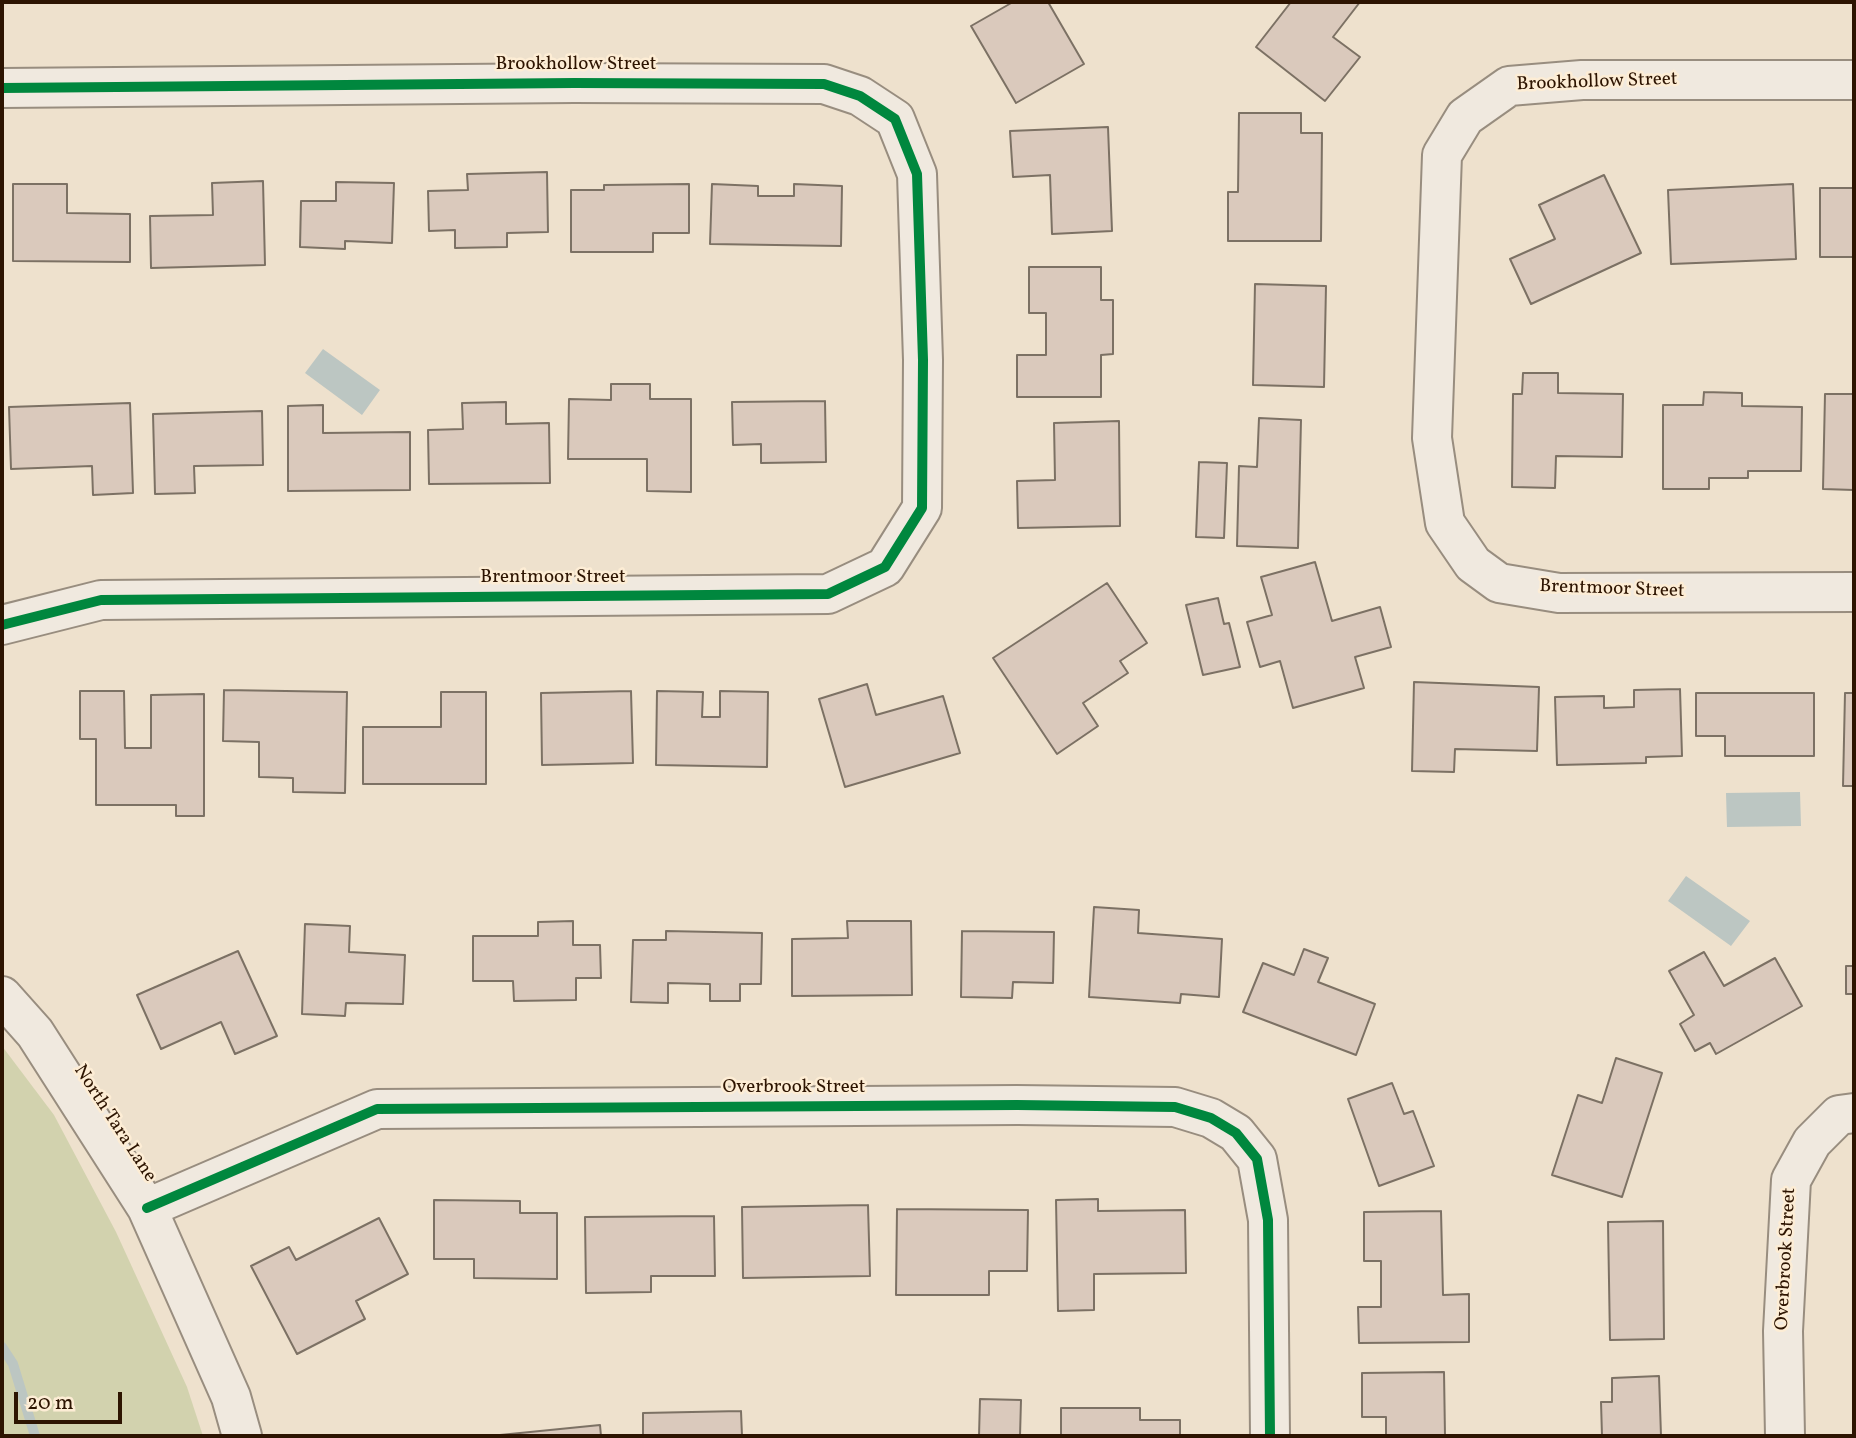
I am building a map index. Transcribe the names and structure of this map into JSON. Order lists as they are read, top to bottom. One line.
{"streets":{"street":["Brookhollow Street","Brentmoor Street","Overbrook Street","North Tara Lane"]},"crossings":[["Brookhollow Street","Brentmoor Street"],["Overbrook Street","North Tara Lane"]],"scale_bar":"20 m"}
